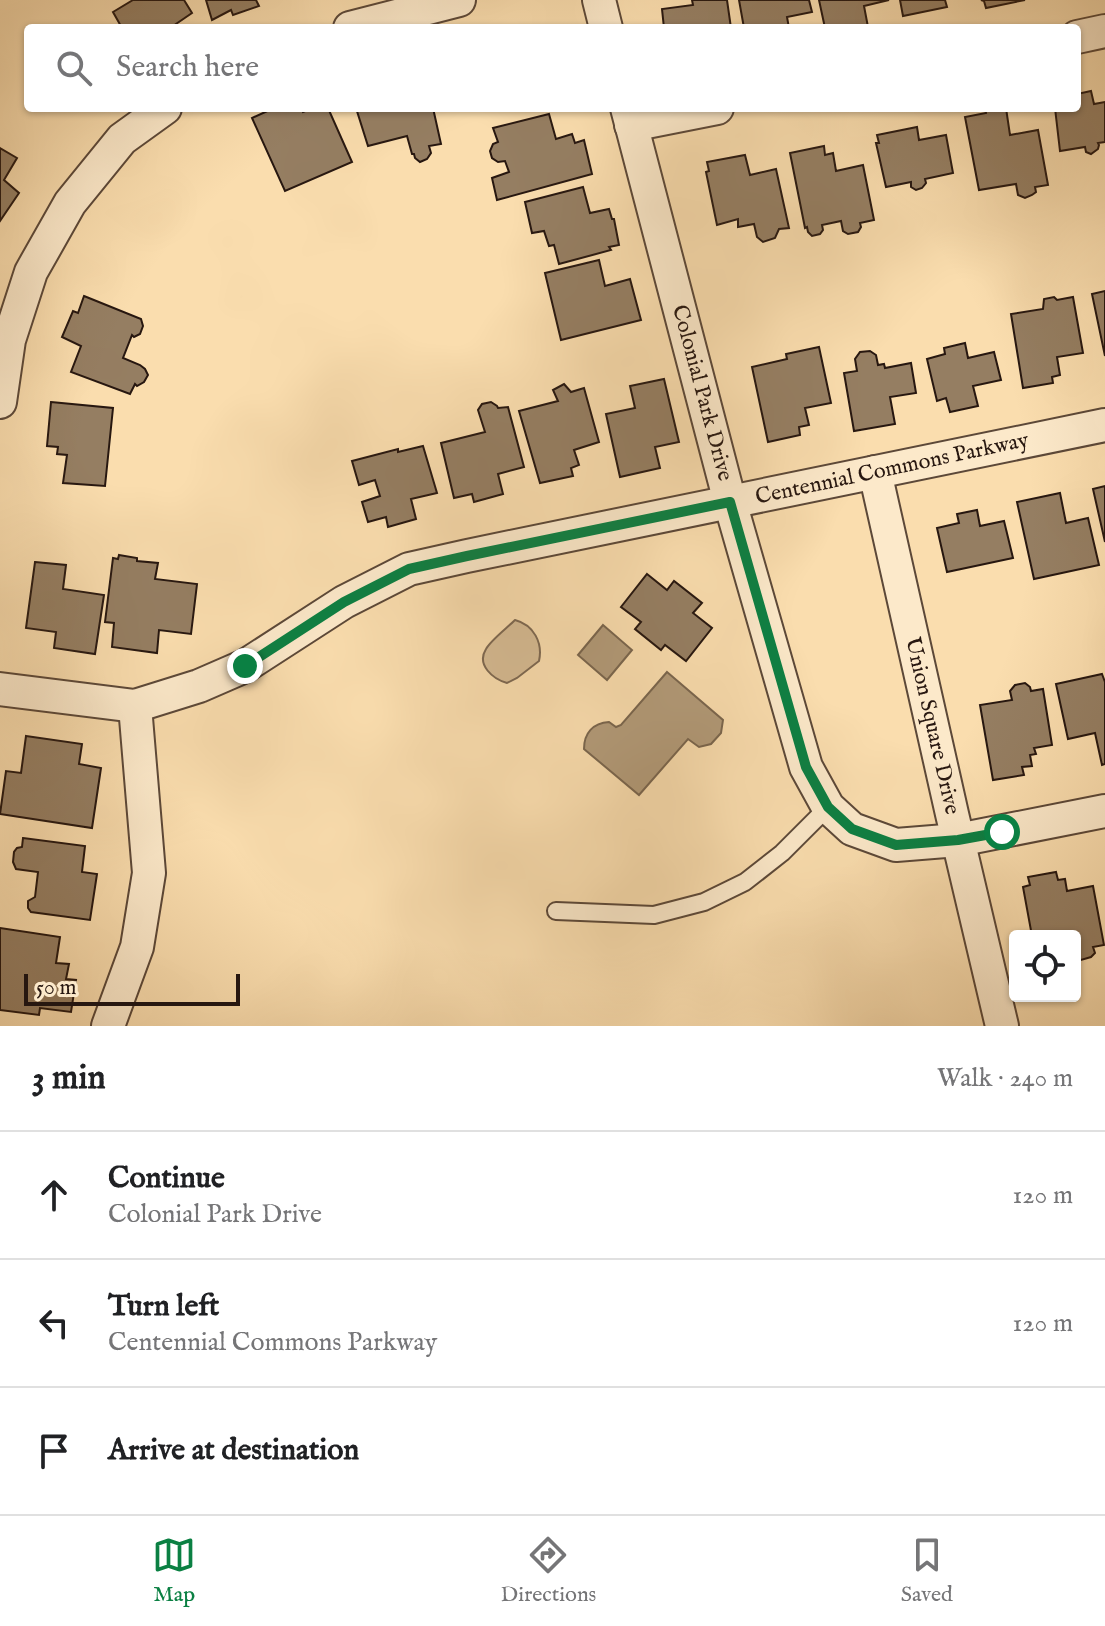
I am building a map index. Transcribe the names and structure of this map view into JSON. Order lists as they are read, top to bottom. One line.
{"streets":{"street":["Colonial Park Drive","Centennial Commons Parkway","Union Square Drive"]},"crossings":[["Colonial Park Drive","Centennial Commons Parkway"],["Colonial Park Drive","Union Square Drive"],["Centennial Commons Parkway","Union Square Drive"]],"scale_bar":"50 m","page":{"search":"Search here","scale":"50 m","heading":["3 min","Walk · 240 m"],"list":[["Continue","Colonial Park Drive","120 m"],["Turn left","Centennial Commons Parkway","120 m"],"Arrive at destination"],"nav":["Map","Directions","Saved"]}}
